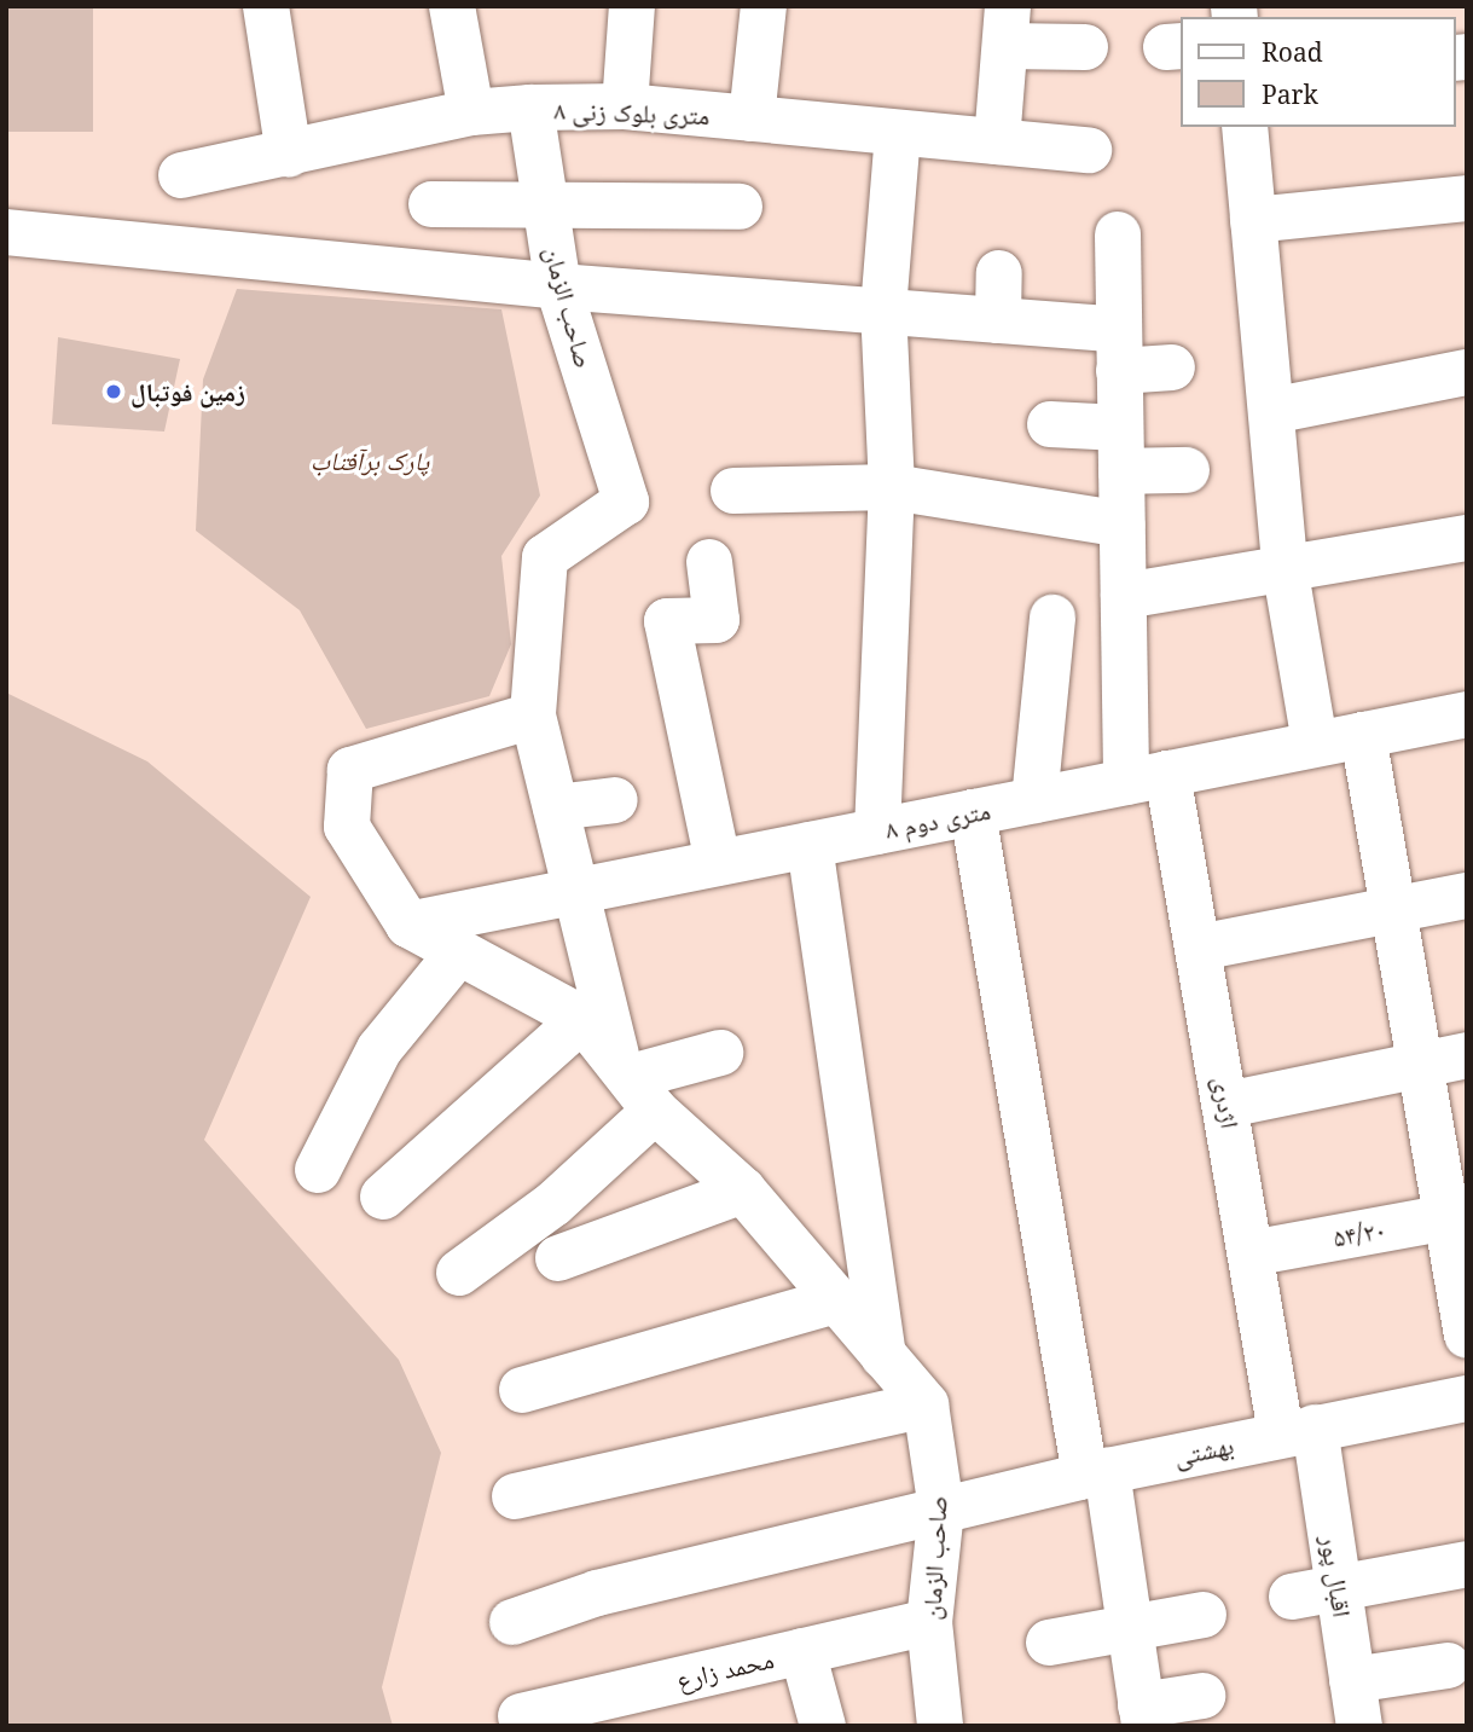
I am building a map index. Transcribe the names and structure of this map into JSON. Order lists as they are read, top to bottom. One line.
{"streets":{"street":["۸ متری بلوک زنی","صاحب الزمان","۸ متری دوم","اژدری","۵۴/۲۰","بهشتی","اقبال پور","محمد زارع"]},"crossings":[["۸ متری بلوک زنی","صاحب الزمان"],["صاحب الزمان","بهشتی"],["صاحب الزمان","محمد زارع"],["۸ متری دوم","اژدری"],["اژدری","۵۴/۲۰"],["اژدری","بهشتی"],["اژدری","اقبال پور"],["بهشتی","اقبال پور"]],"parks":["پارک برآفتاب"],"places":["زمین فوتبال"],"legend":["Road","Park"]}
